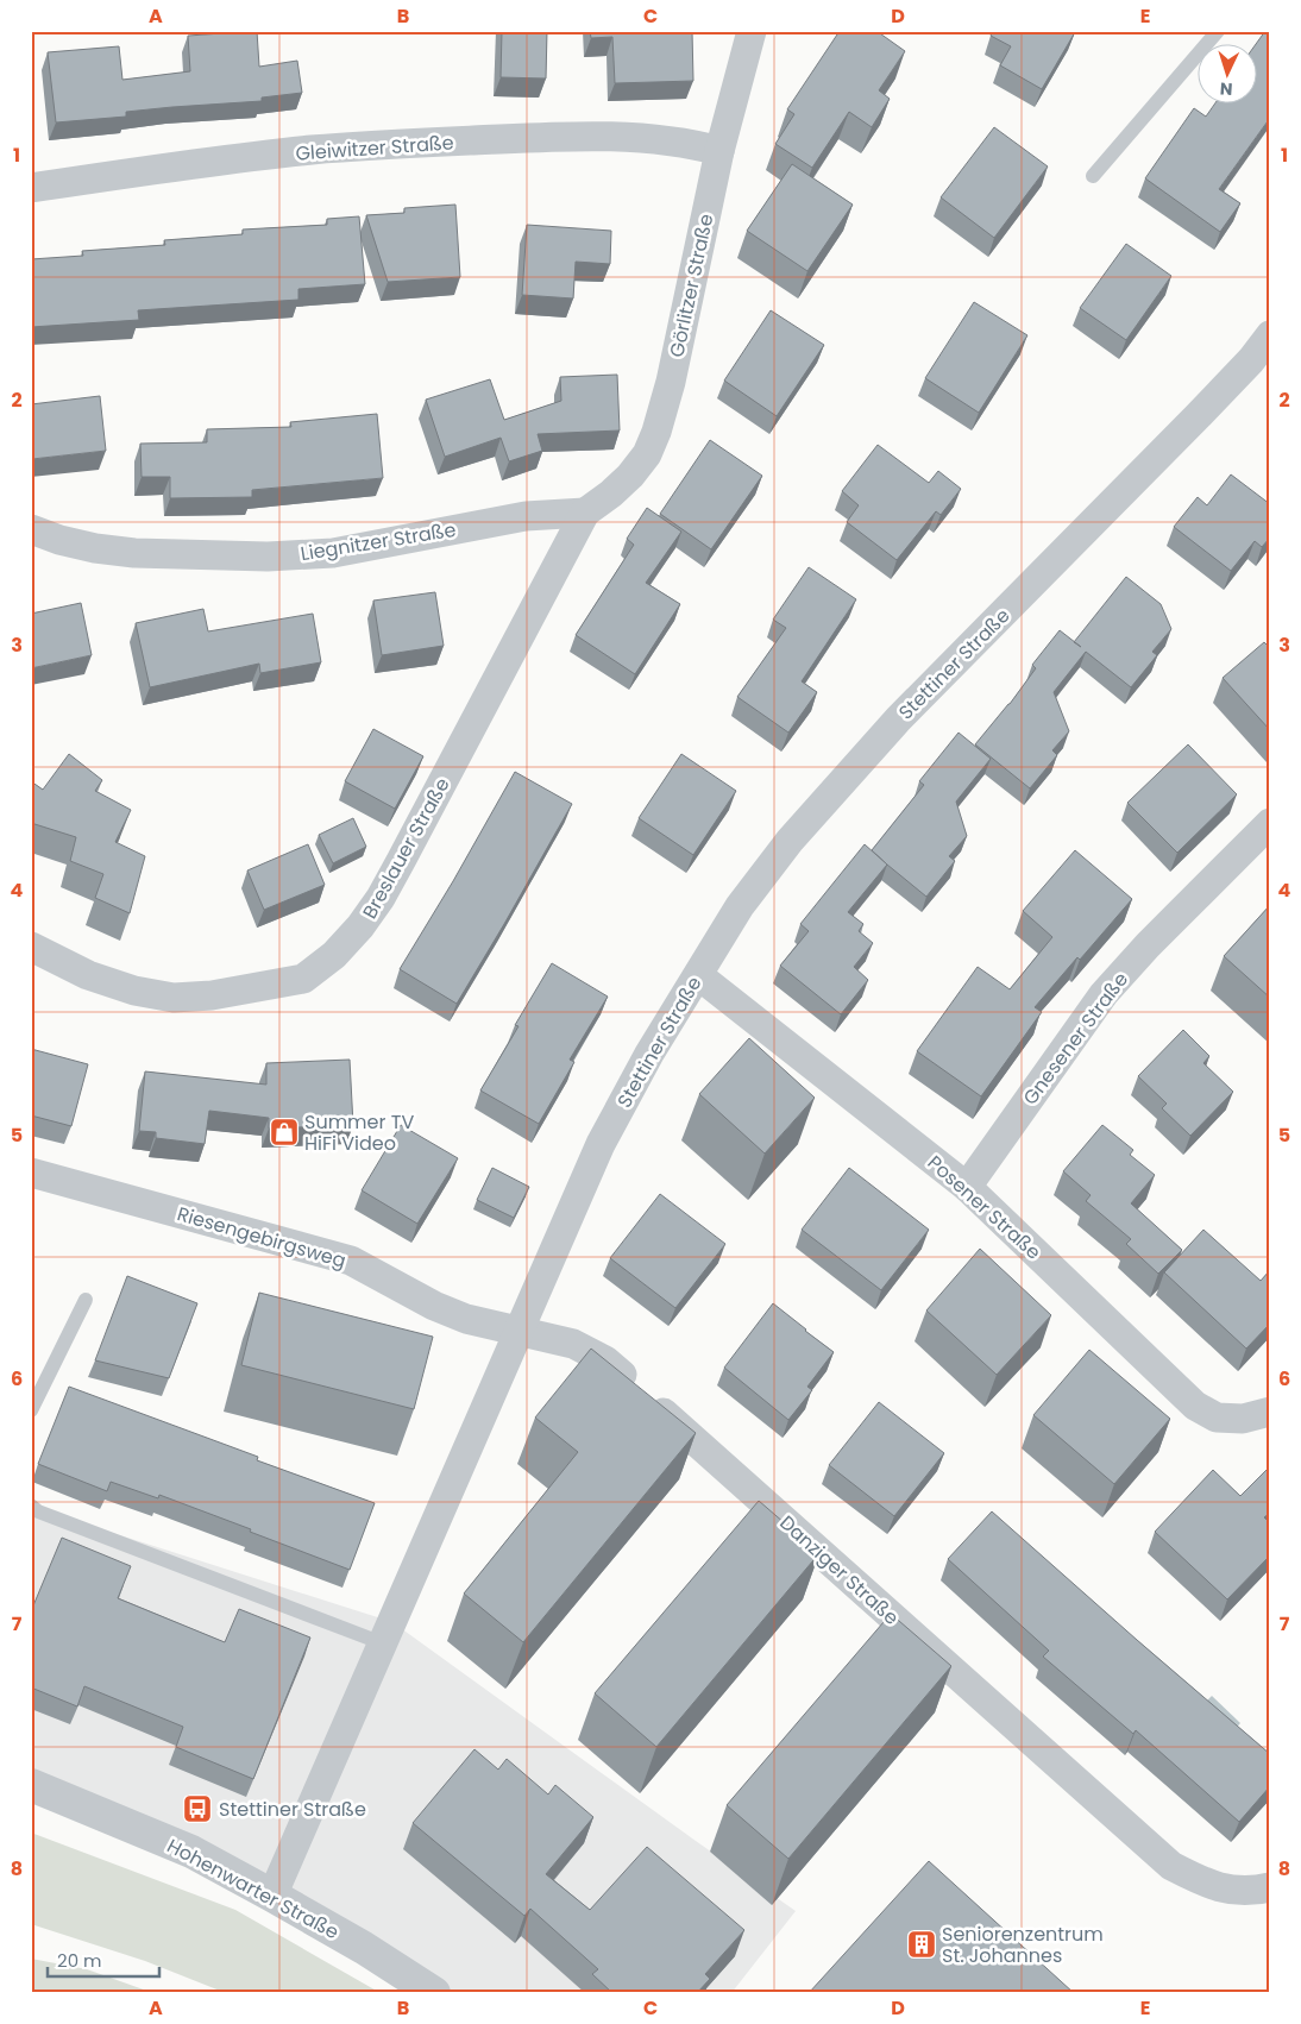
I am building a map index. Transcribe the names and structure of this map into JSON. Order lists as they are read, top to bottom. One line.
{"streets":{"street":["Gleiwitzer Straße","Görlitzer Straße","Liegnitzer Straße","Stettiner Straße","Breslauer Straße","Gnesener Straße","Posener Straße","Riesengebirgsweg","Danziger Straße","Hohenwarter Straße"]},"crossings":[["Gleiwitzer Straße","Görlitzer Straße"],["Görlitzer Straße","Liegnitzer Straße"],["Görlitzer Straße","Breslauer Straße"],["Liegnitzer Straße","Breslauer Straße"],["Stettiner Straße","Posener Straße"],["Stettiner Straße","Riesengebirgsweg"],["Stettiner Straße","Danziger Straße"],["Stettiner Straße","Hohenwarter Straße"],["Gnesener Straße","Posener Straße"],["Riesengebirgsweg","Danziger Straße"]],"places":{"shop":["Summer TV HiFi Video"],"bus stop":["Stettiner Straße"],"building":["Seniorenzentrum St. Johannes"]},"scale_bar":"20 m","north":"bottom","grid":{"columns":["A","B","C","D","E"],"rows":["1","2","3","4","5","6","7","8"]}}
